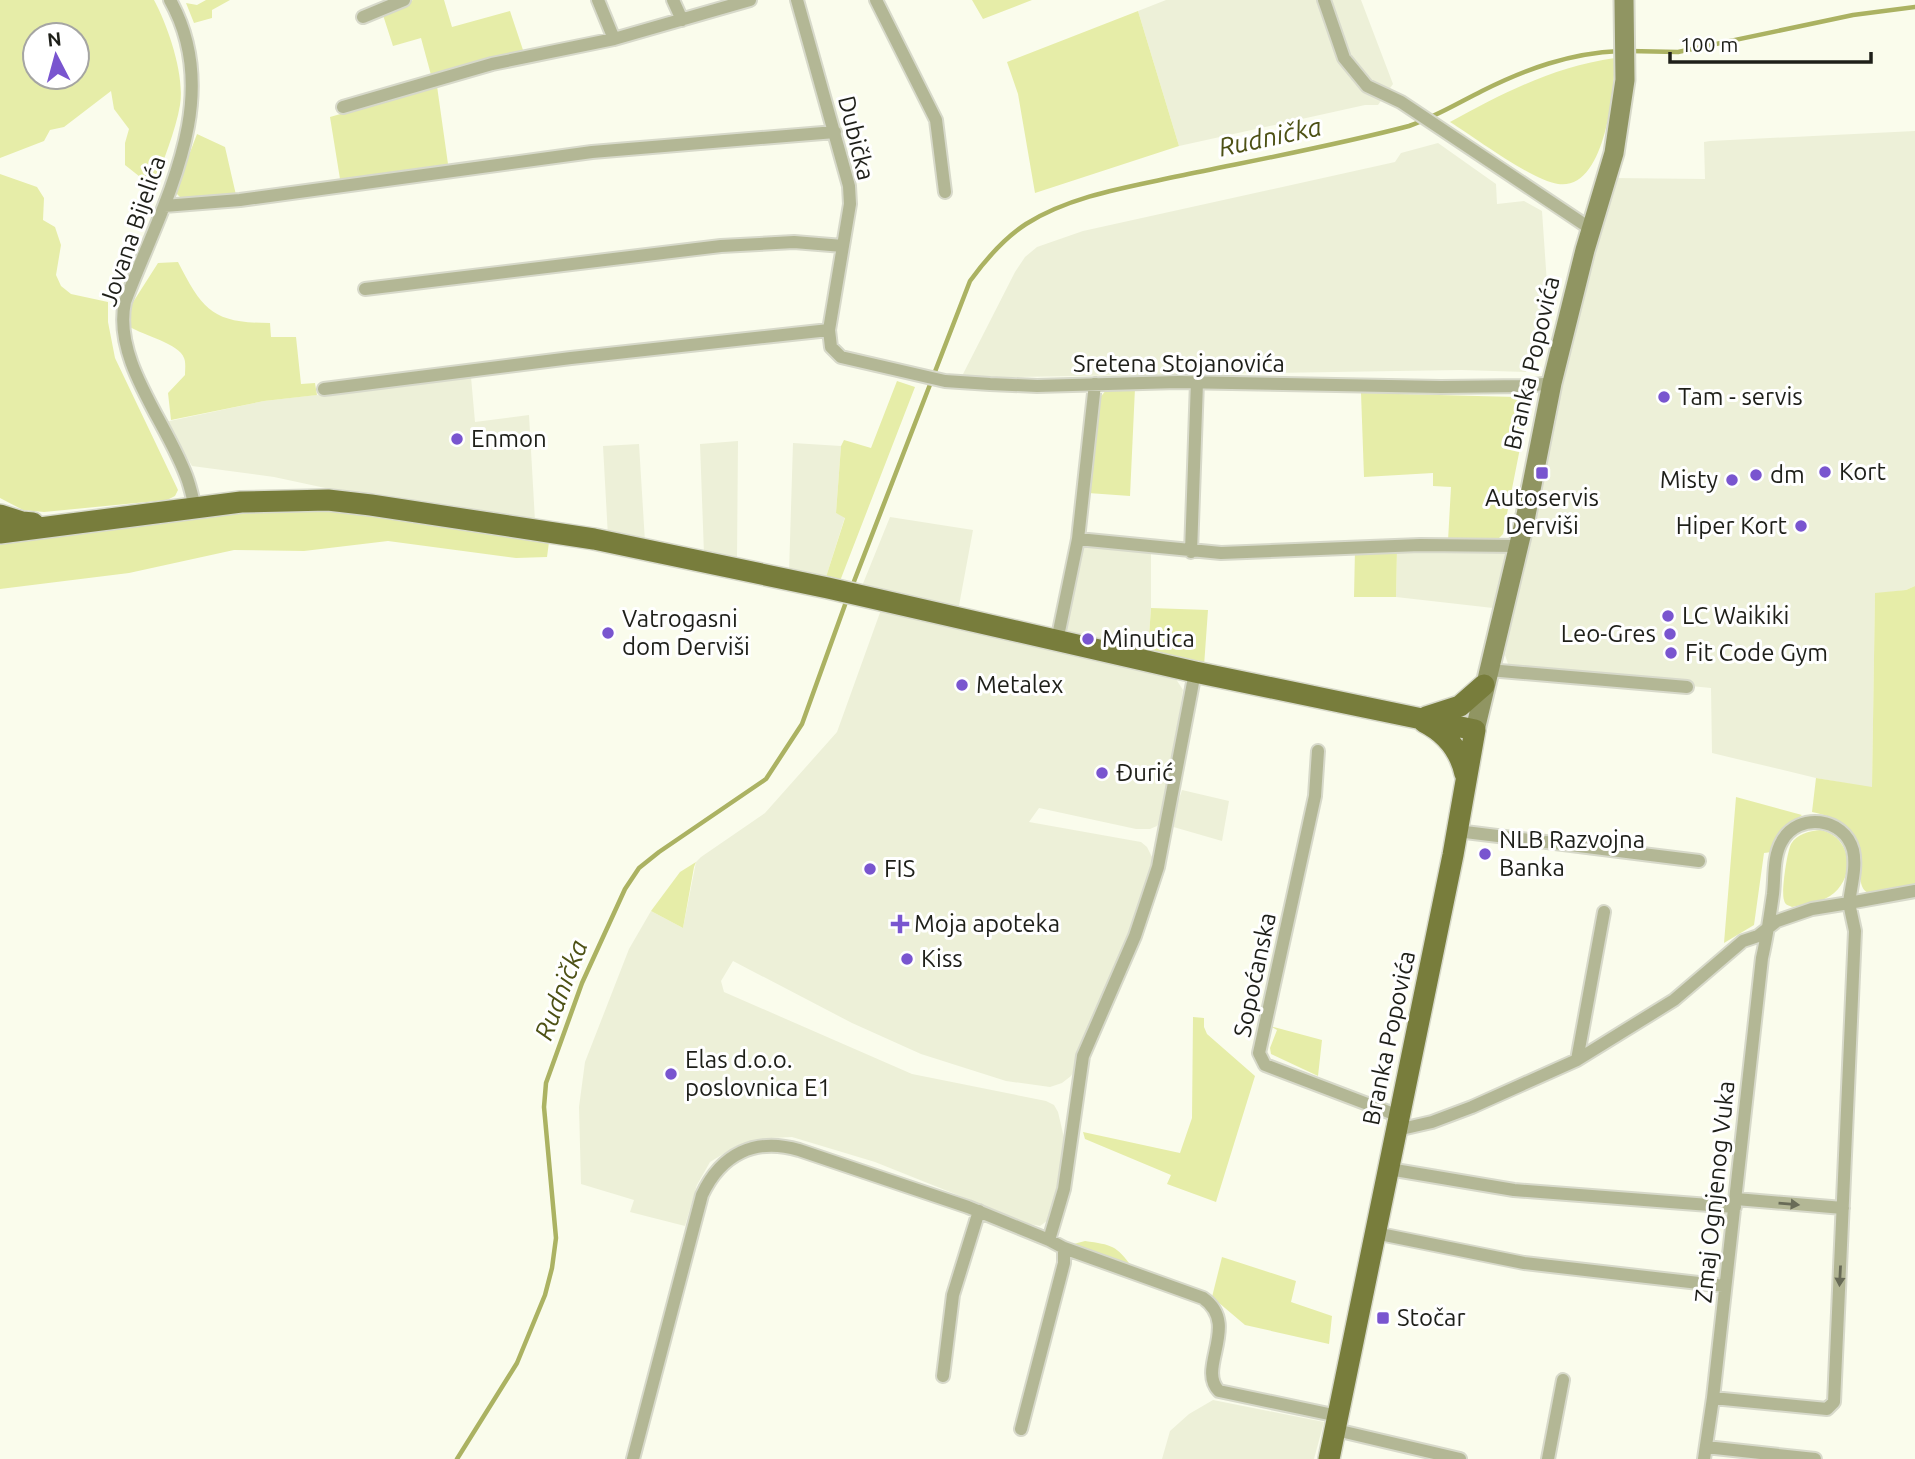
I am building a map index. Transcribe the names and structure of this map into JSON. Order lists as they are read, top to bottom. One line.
{"streets":{"main road":["Branka Popovića"],"street":["Dubička","Jovana Bijelića","Sretena Stojanovića","Sopoćanska","Zmaj Ognjenog Vuka"]},"crossings":[["Dubička","Sretena Stojanovića"],["Branka Popovića","Sretena Stojanovića"],["Branka Popovića","Sopoćanska"]],"water":["Rudnička"],"places":{"other":["Tam - servis","Enmon","Kort","dm","Misty","Hiper Kort","LC Waikiki","Vatrogasni dom Derviši","Leo-Gres","Minutica","Fit Code Gym","Metalex","Đurić","NLB Razvojna Banka","FIS","Kiss","Elas d.o.o. poslovnica E1"],"transit":["Autoservis Derviši","Stočar"],"health":["Moja apoteka"]},"scale_bar":"100 m","north":"top"}
